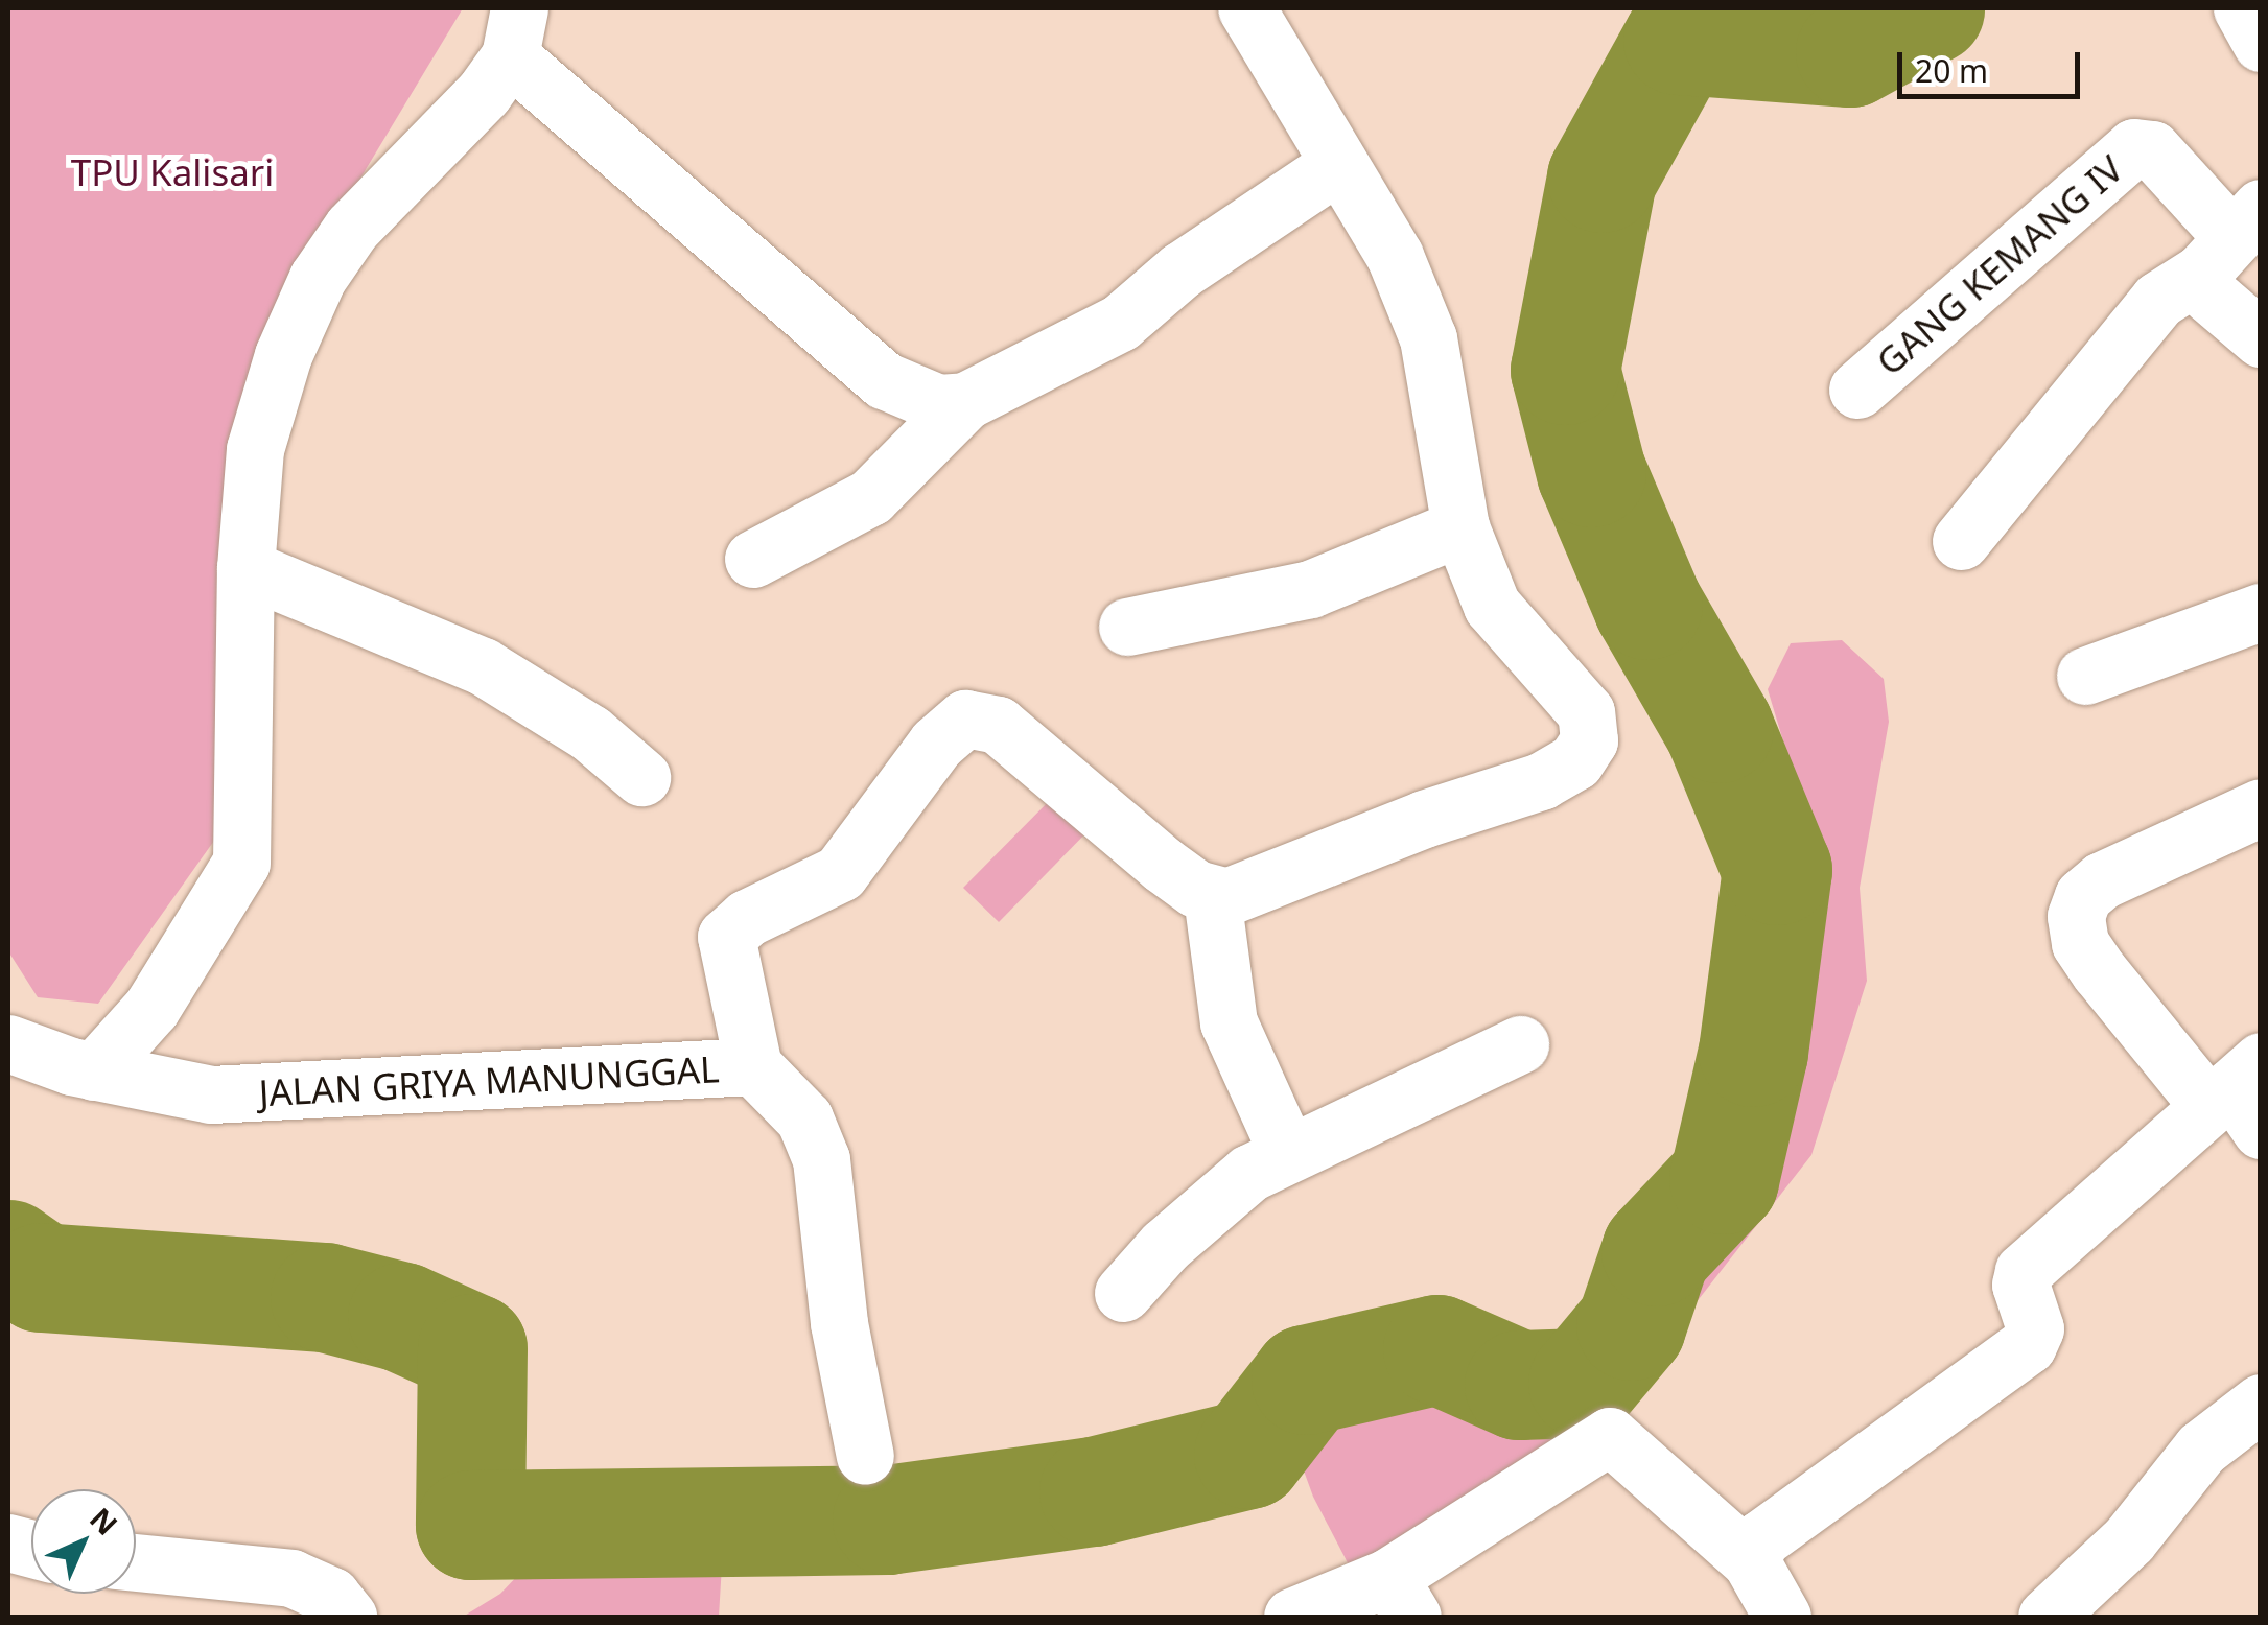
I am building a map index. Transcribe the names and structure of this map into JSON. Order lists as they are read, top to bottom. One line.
{"streets":{"street":["GANG KEMANG IV","JALAN GRIYA MANUNGGAL"]},"parks":["TPU Kalisari"],"scale_bar":"20 m","north":"top right"}
